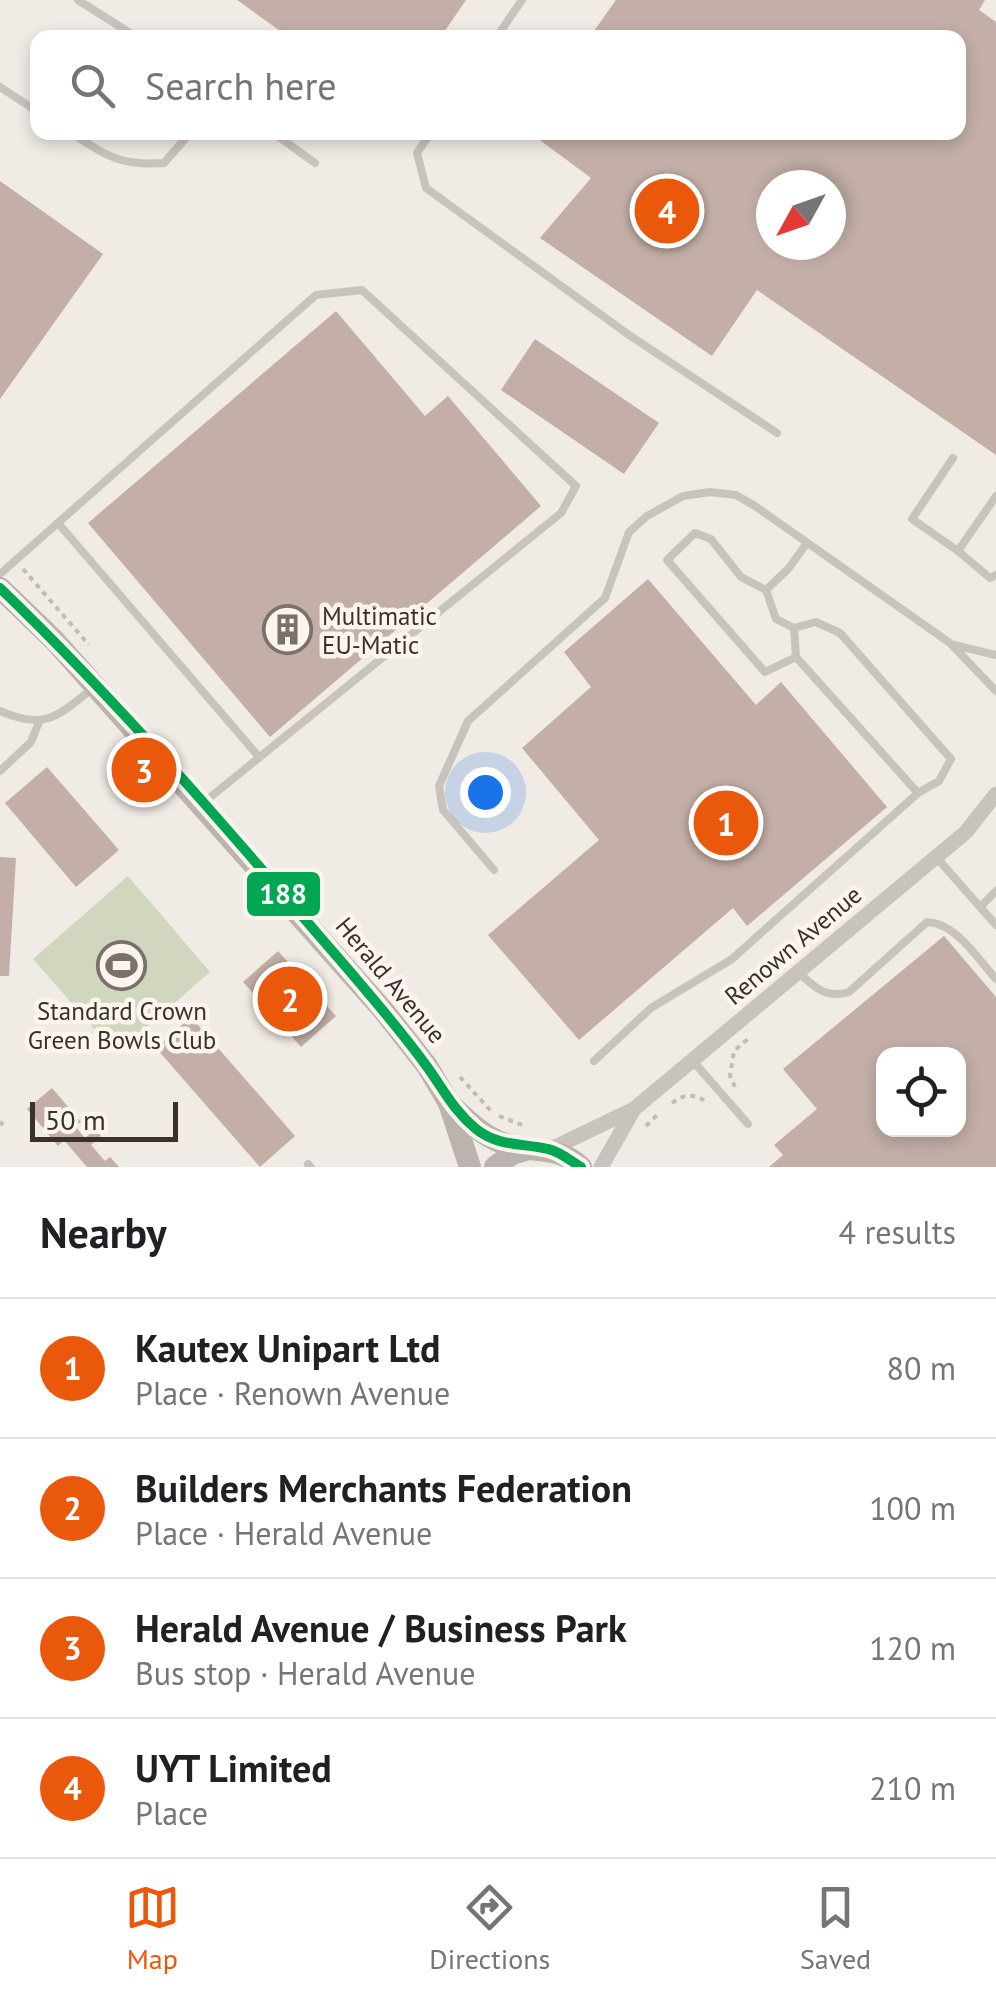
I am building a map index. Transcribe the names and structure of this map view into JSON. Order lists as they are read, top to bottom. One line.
{"streets":{"main road":["Herald Avenue"],"street":["Renown Avenue"]},"crossings":[["Renown Avenue","Herald Avenue"]],"places":{"building":["Multimatic EU-Matic"],"sports":["Standard Crown Green Bowls Club"]},"lines":["transit line 188"],"scale_bar":"50 m","north":"bottom left","page":{"search":"Search here","pins":["4","3","1","2"],"scale":"50 m","heading":["Nearby","4 results"],"list":[{"mark":"1","name":"Kautex Unipart Ltd","note":"Place · Renown Avenue","value":"80 m"},{"mark":"2","name":"Builders Merchants Federation","note":"Place · Herald Avenue","value":"100 m"},{"mark":"3","name":"Herald Avenue / Business Park","note":"Bus stop · Herald Avenue","value":"120 m"},{"mark":"4","name":"UYT Limited","note":"Place","value":"210 m"}],"nav":["Map","Directions","Saved"]}}
